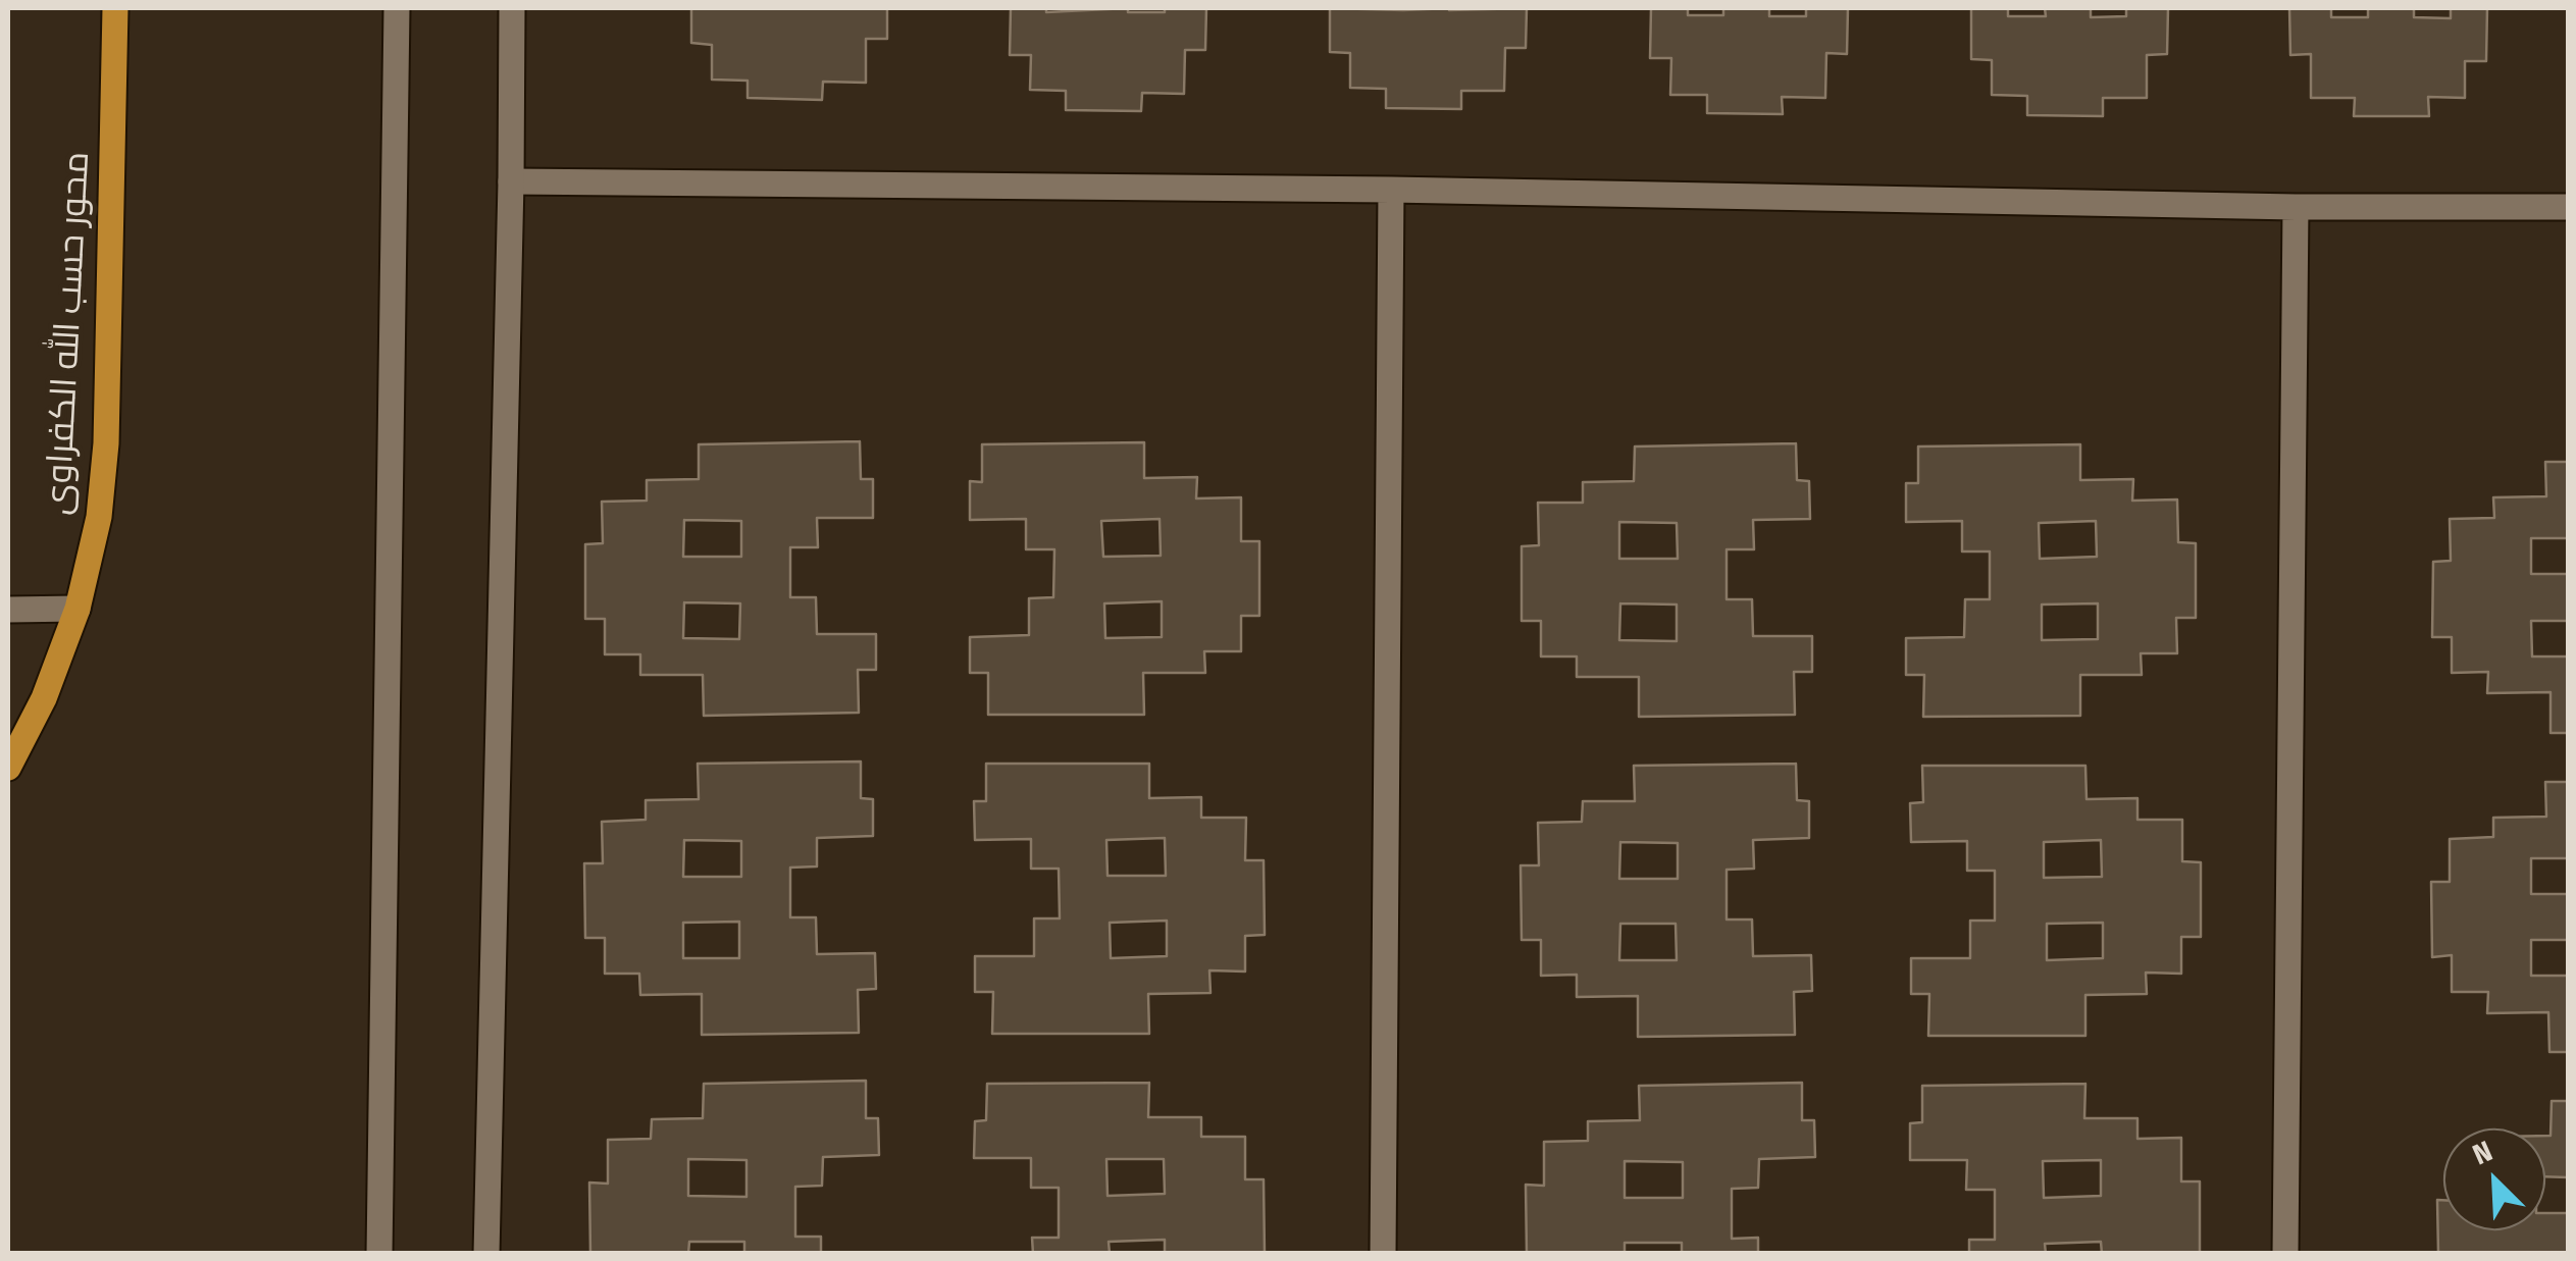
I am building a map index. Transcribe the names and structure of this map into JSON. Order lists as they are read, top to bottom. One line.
{"streets":{"main road":["محور حسب الله الكفراوى"]},"north":"top left"}
